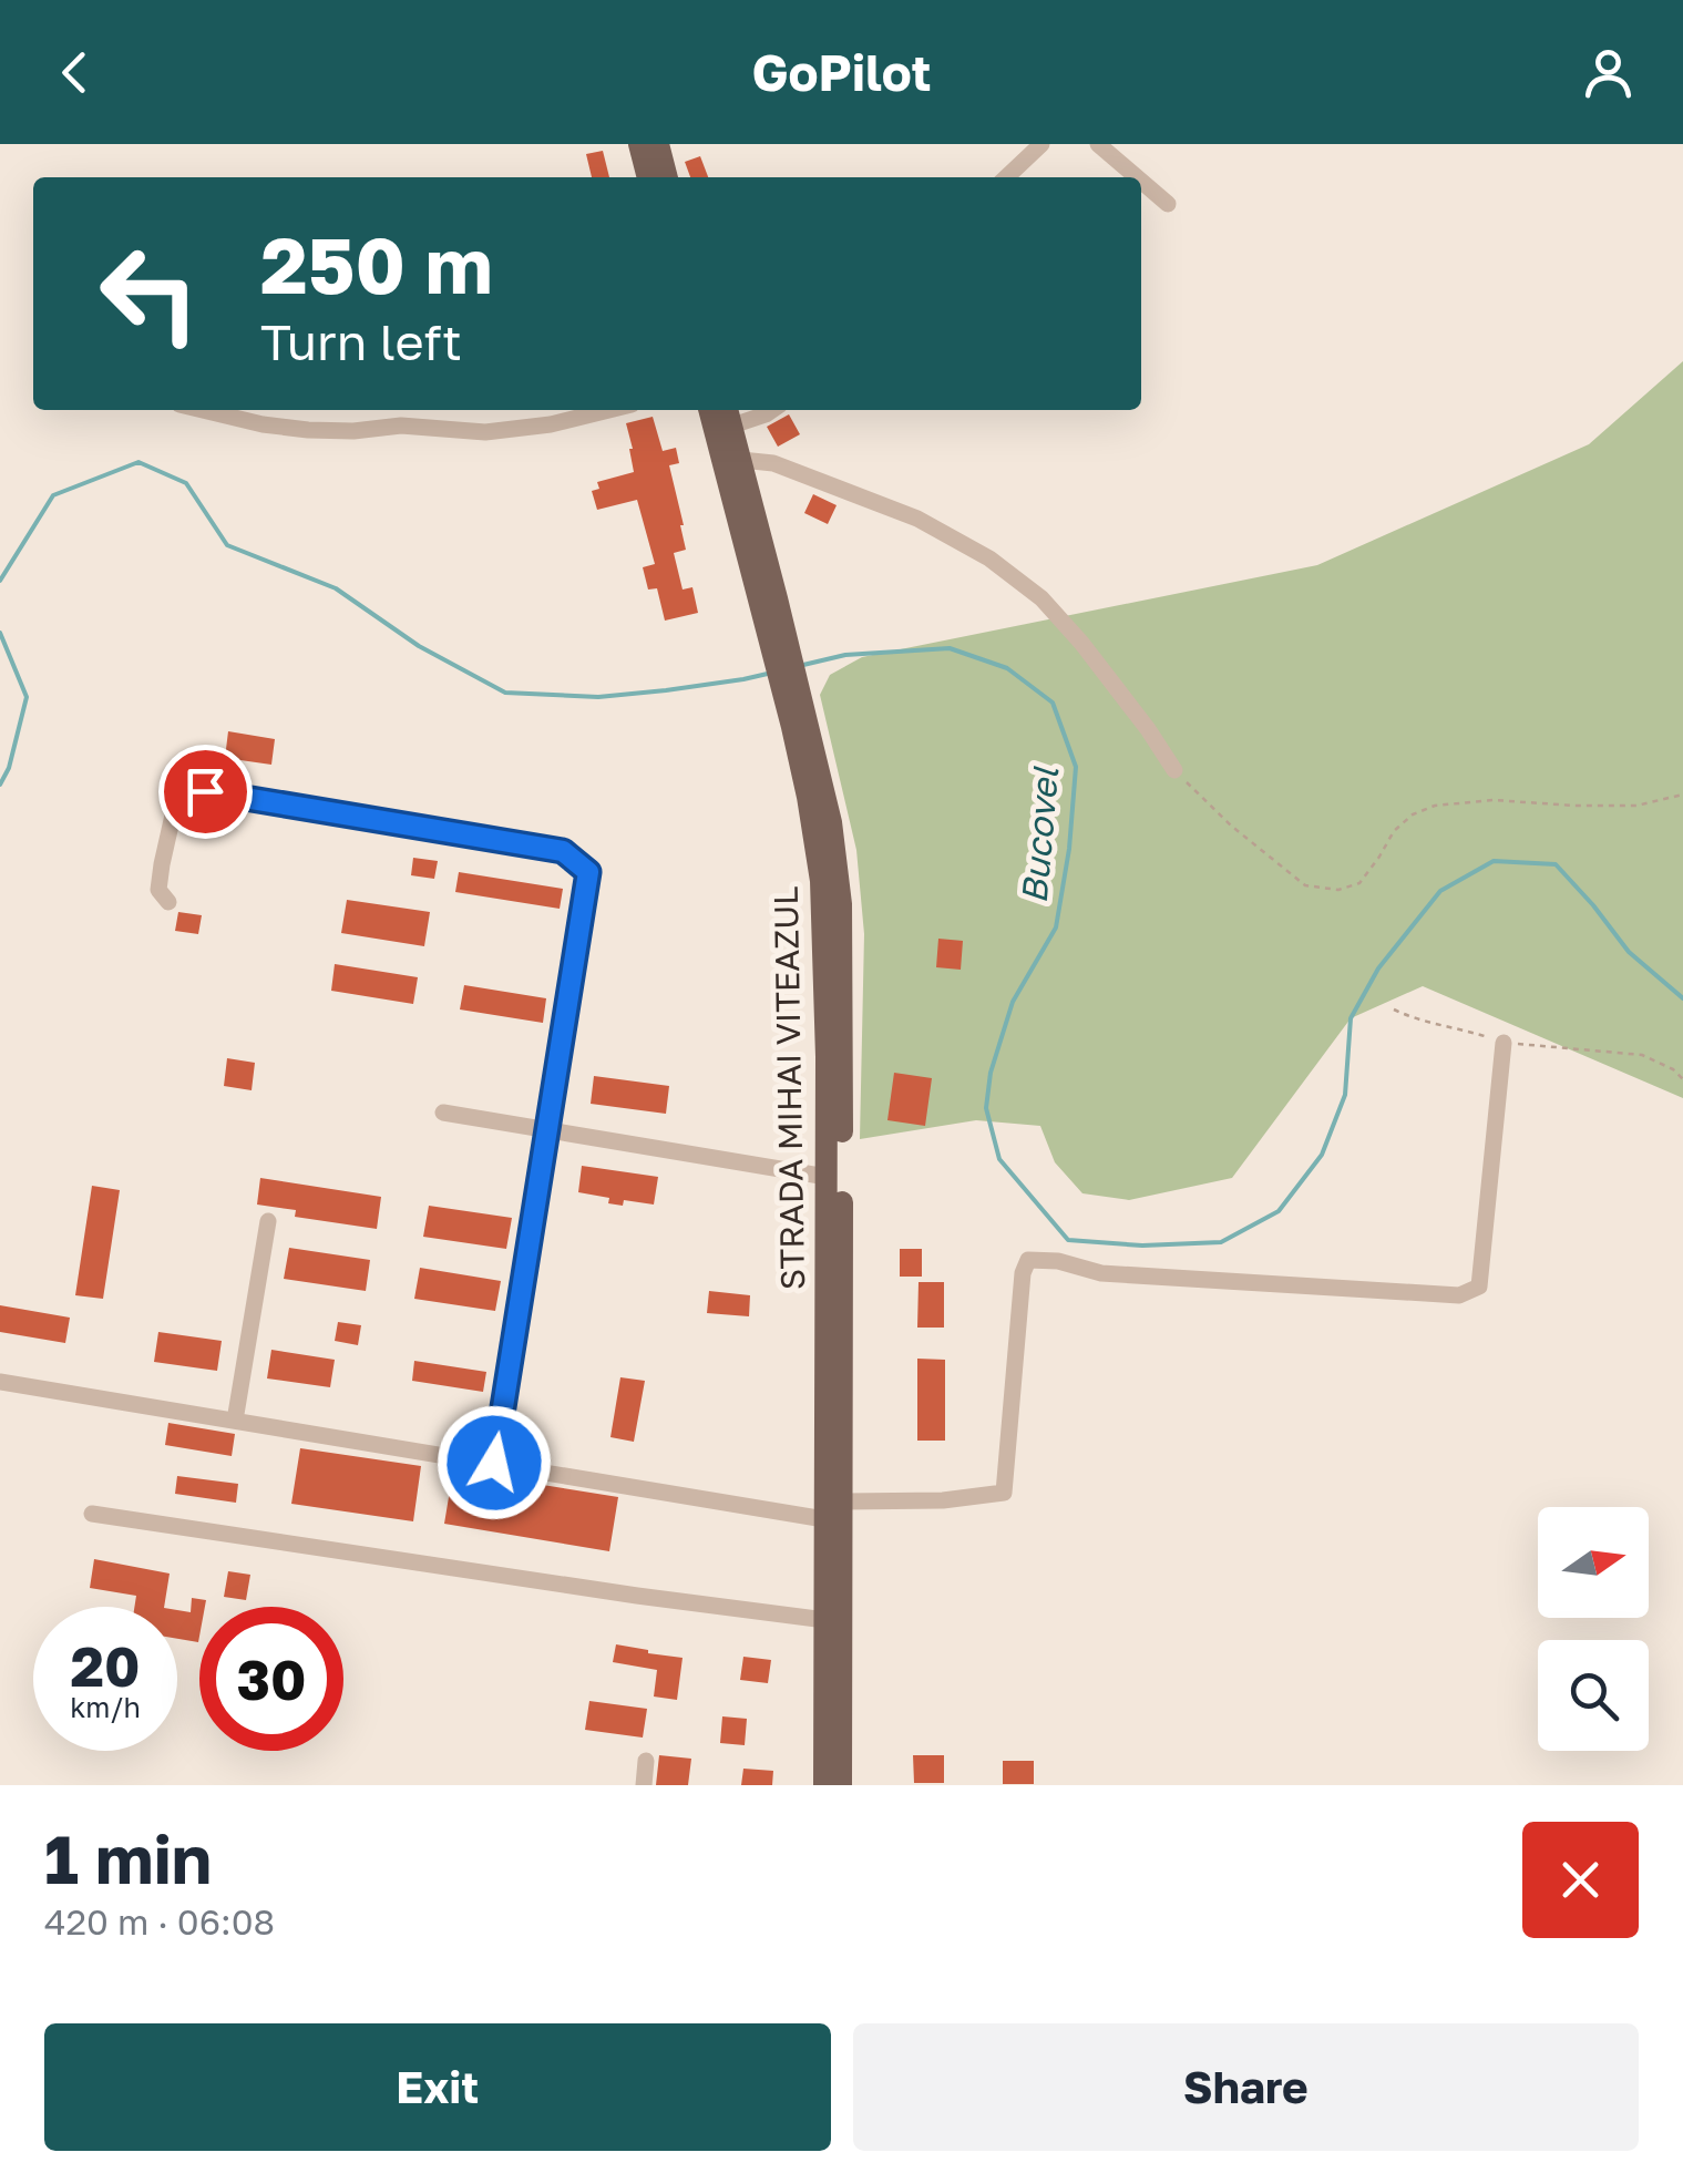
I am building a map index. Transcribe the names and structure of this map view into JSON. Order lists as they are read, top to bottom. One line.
{"streets":{"main road":["STRADA MIHAI VITEAZUL"]},"water":["Bucovel"],"north":"right","page":{"header":"GoPilot","turn":["250 m","Turn left"],"speed":"20 km/h","limit":"30","heading":["1 min","420 m · 06:08"],"buttons":["Exit","Share"]}}
